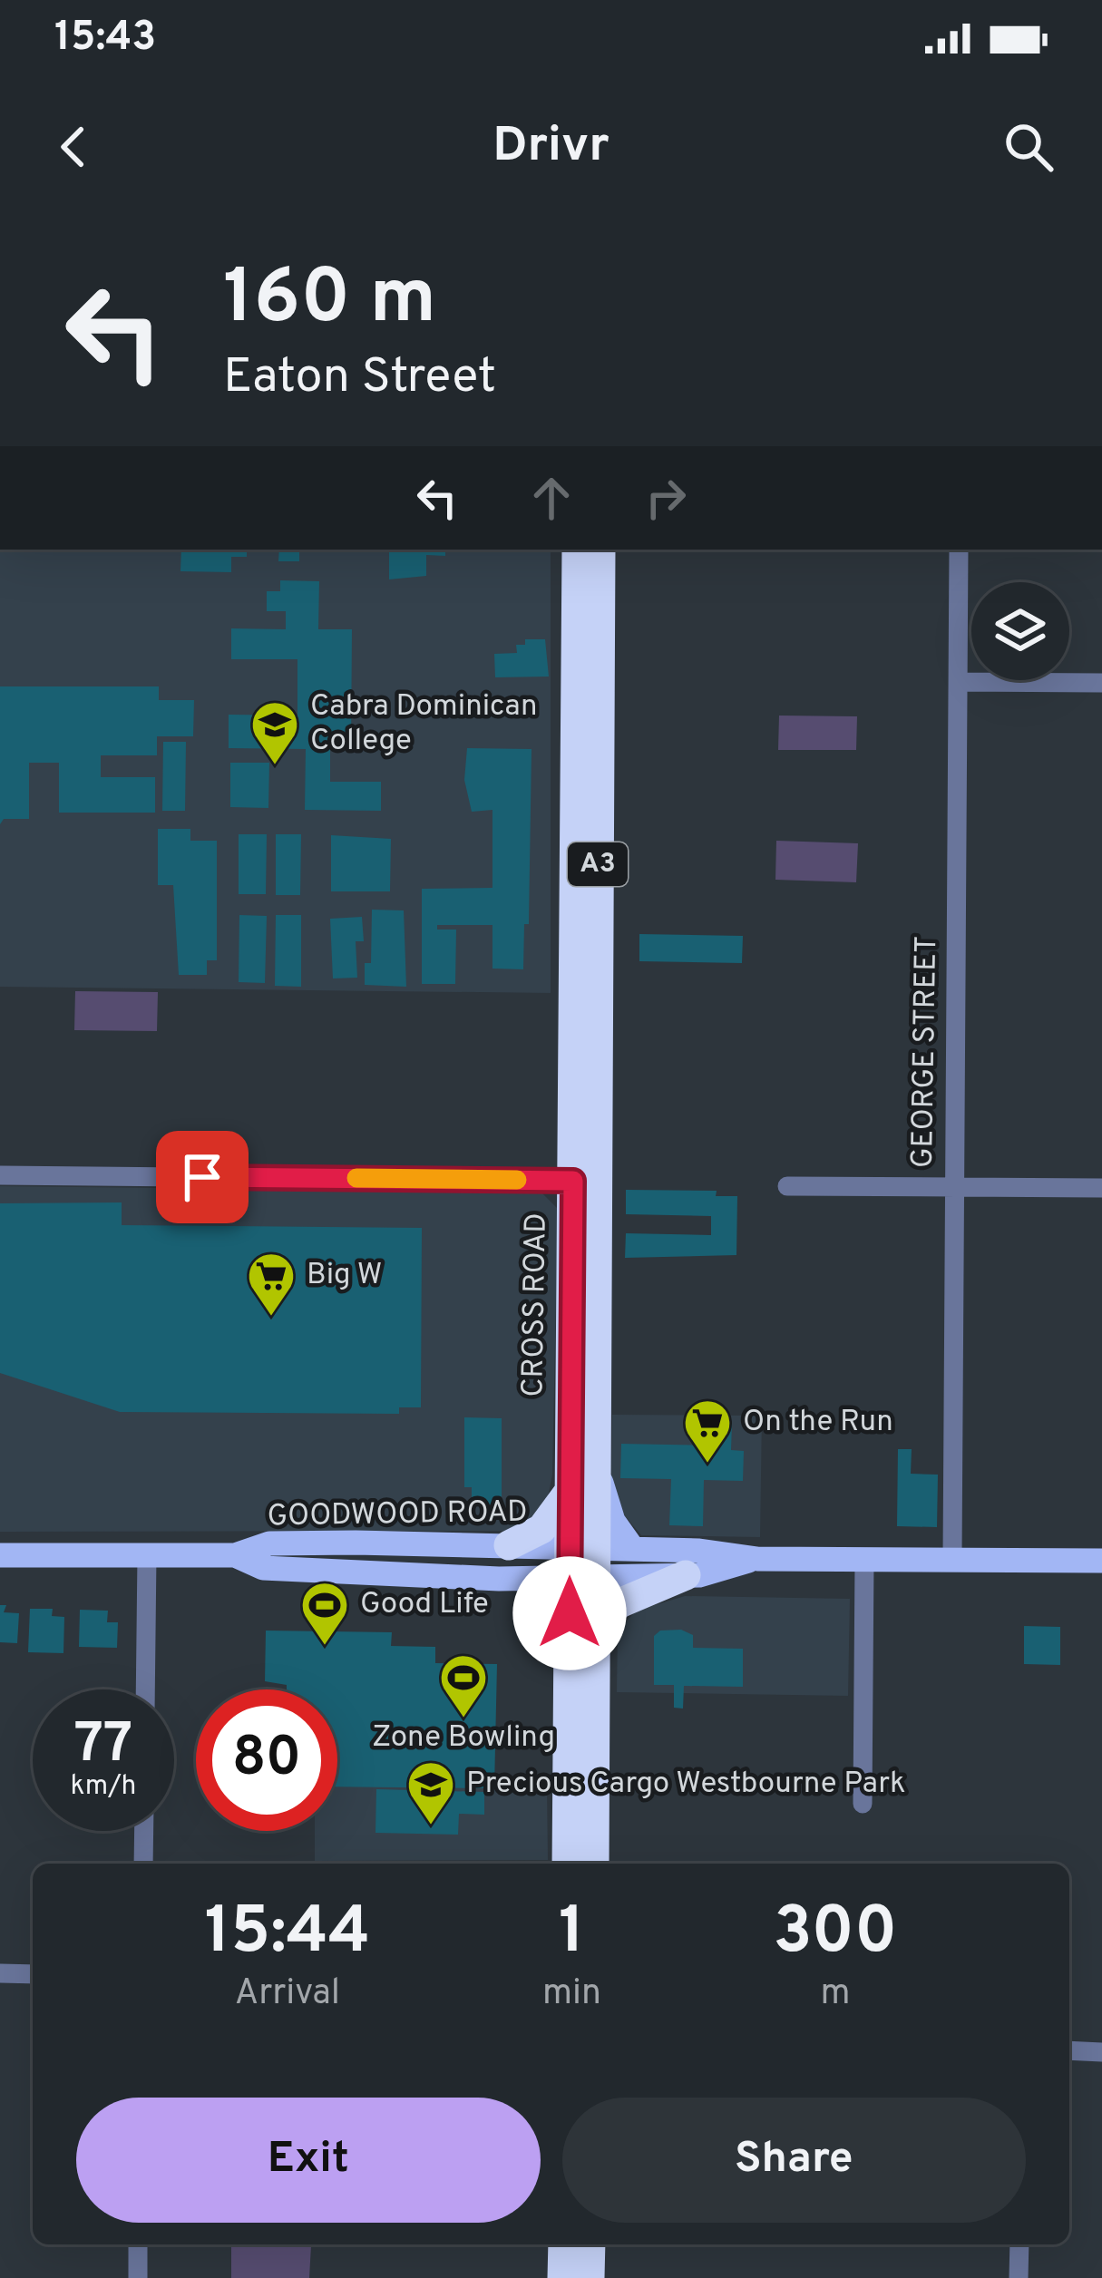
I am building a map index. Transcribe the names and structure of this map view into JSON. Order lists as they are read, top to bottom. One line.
{"streets":{"highway":["A3","CROSS ROAD"],"main road":["GOODWOOD ROAD"],"street":["GEORGE STREET"]},"crossings":[["GEORGE STREET","GOODWOOD ROAD"],["CROSS ROAD","GOODWOOD ROAD"]],"places":{"school or university":["Cabra Dominican College","Precious Cargo Westbourne Park"],"supermarket":["Big W","On the Run"],"sports":["Good Life","Zone Bowling"]},"page":{"status":"15:43","header":"Drivr","turn":["160 m","Eaton Street"],"speed":"77 km/h","limit":"80","eta":["15:44","Arrival","1","min","300","m"],"buttons":["Exit","Share"]}}
